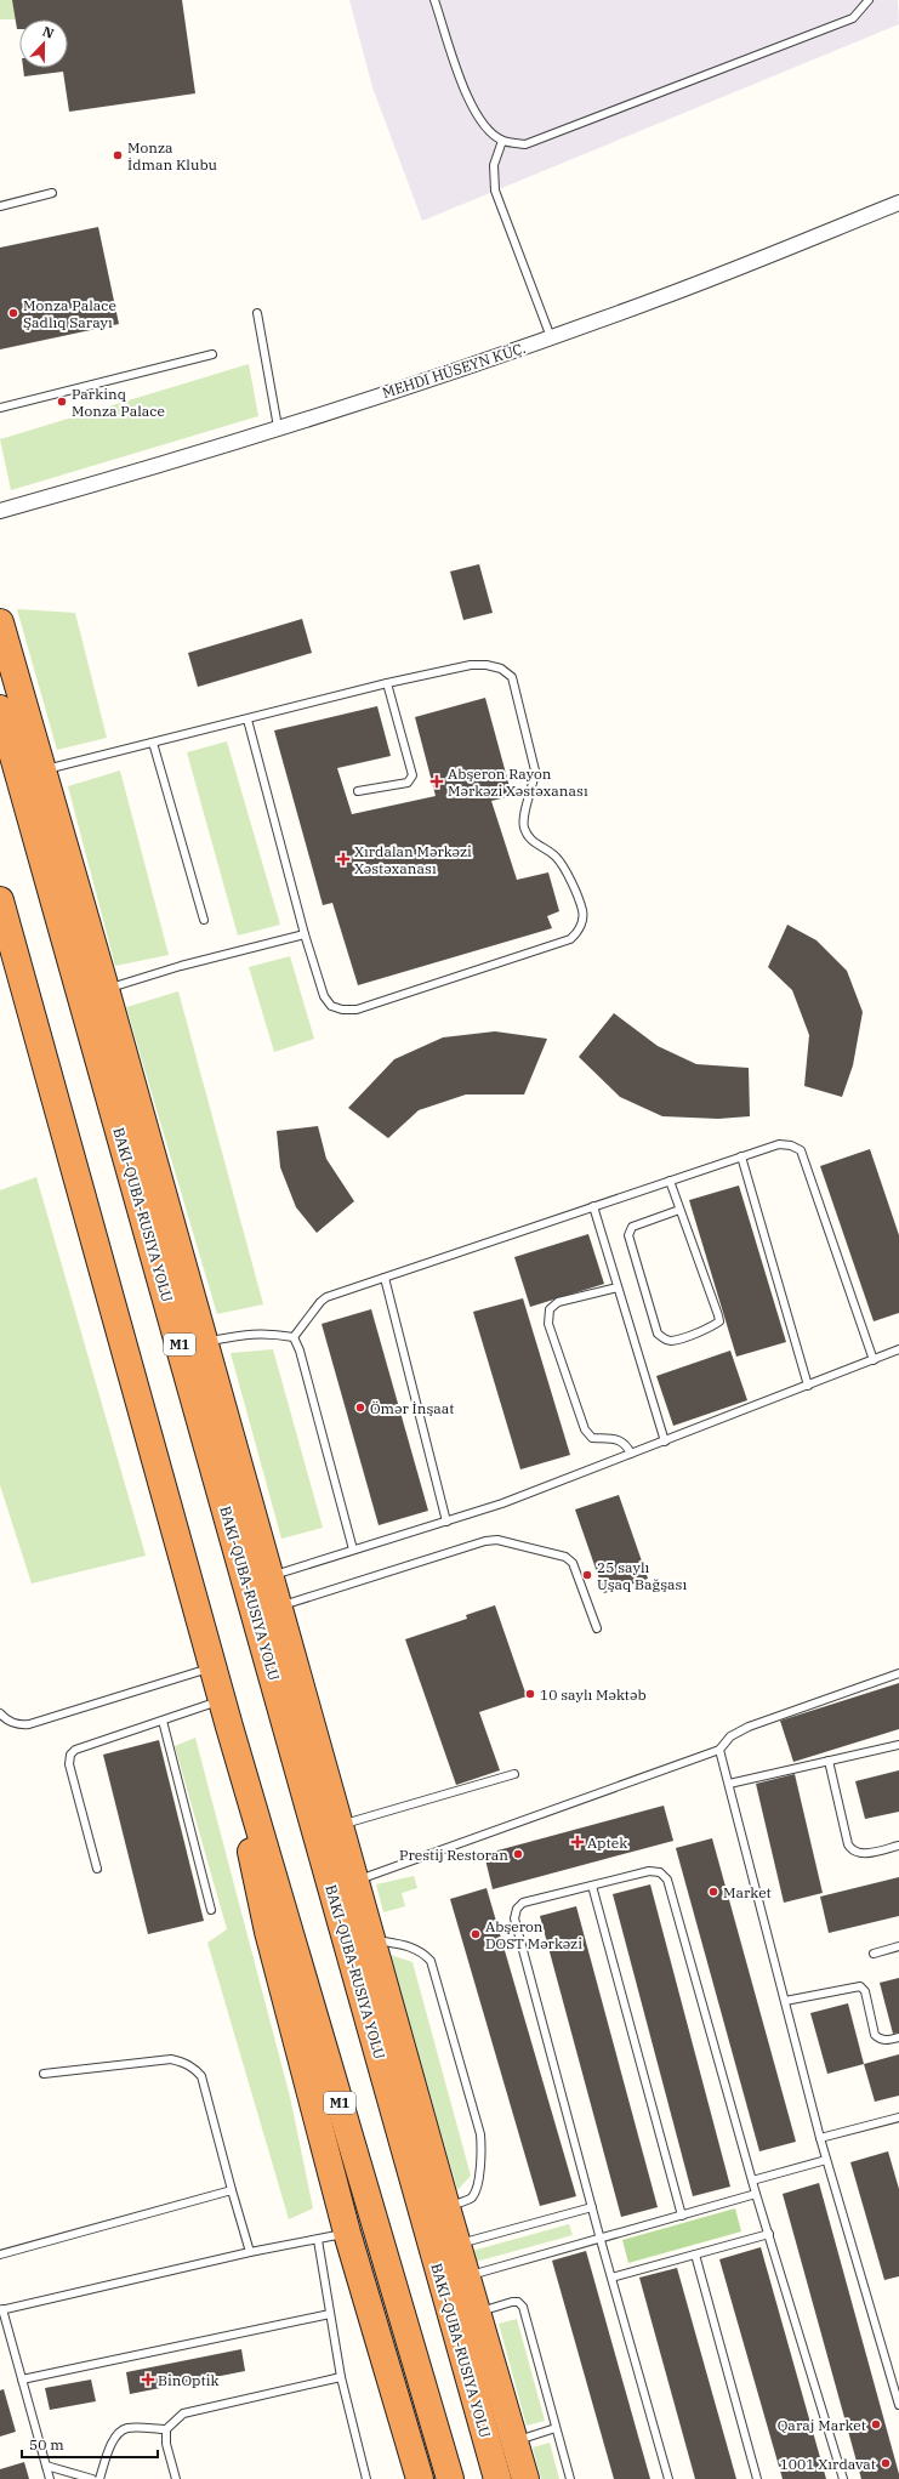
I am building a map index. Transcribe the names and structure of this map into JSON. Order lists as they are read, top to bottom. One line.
{"streets":{"highway":["M1"],"street":["MEHDI HÜSEYN KÜÇ."]},"places":{"other":["Monza İdman Klubu","Monza Palace Şadlıq Sarayı","Parkinq Monza Palace","Ömər İnşaat","25 saylı Uşaq Bağşası","10 saylı Məktəb","Prestij Restoran","Market","Abşeron DOST Mərkəzi","Qaraj Market","1001 Xırdavat"],"health":["Abşeron Rayon Mərkəzi Xəstəxanası","Xırdalan Mərkəzi Xəstəxanası","Aptek","BinOptik"]},"scale_bar":"50 m","north":"top"}
